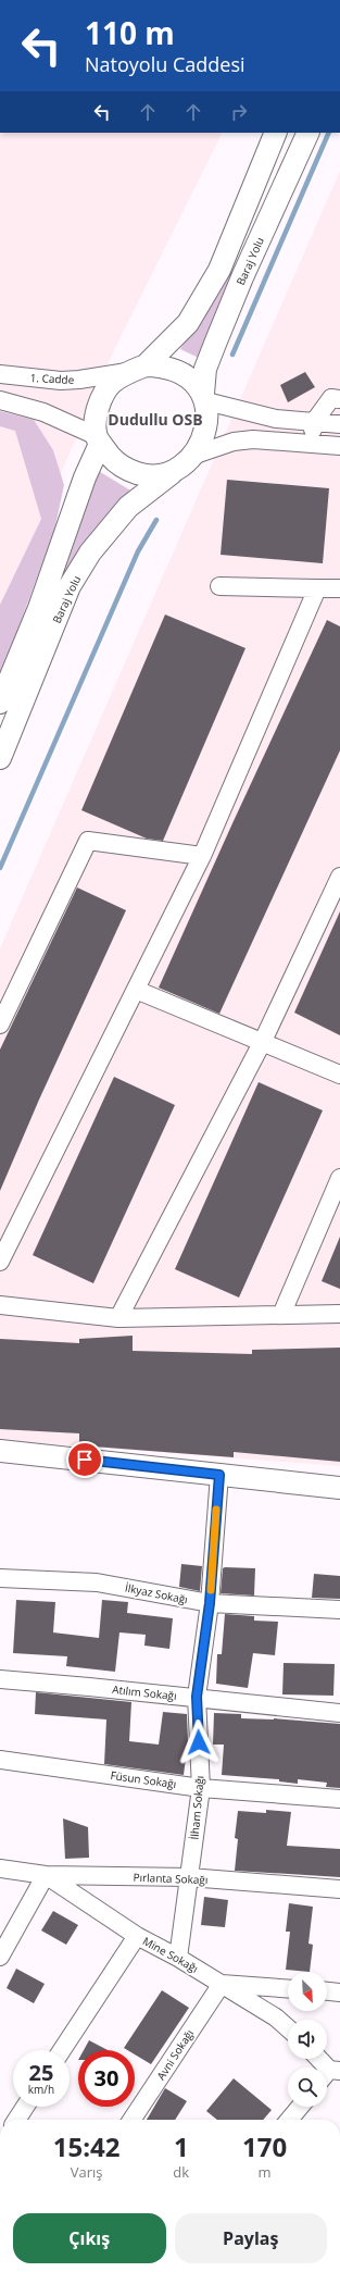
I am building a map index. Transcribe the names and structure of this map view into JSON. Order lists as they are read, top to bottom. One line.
{"streets":{"main road":["Baraj Yolu"],"street":["1. Cadde","İlkyaz Sokağı","Atılım Sokağı","Füsun Sokağı","İlham Sokağı","Pırlanta Sokağı","Mine Sokağı","Avni Sokağı"]},"crossings":[["Baraj Yolu","1. Cadde"],["İlkyaz Sokağı","İlham Sokağı"],["Atılım Sokağı","İlham Sokağı"],["Füsun Sokağı","İlham Sokağı"],["İlham Sokağı","Pırlanta Sokağı"],["İlham Sokağı","Mine Sokağı"],["Pırlanta Sokağı","Mine Sokağı"],["Mine Sokağı","Avni Sokağı"]],"districts":["Dudullu OSB"],"north":"bottom right","page":{"turn":["110 m","Natoyolu Caddesi"],"speed":"25 km/h","limit":"30","eta":["15:42","Varış","1","dk","170","m"],"buttons":["Çıkış","Paylaş"]}}
